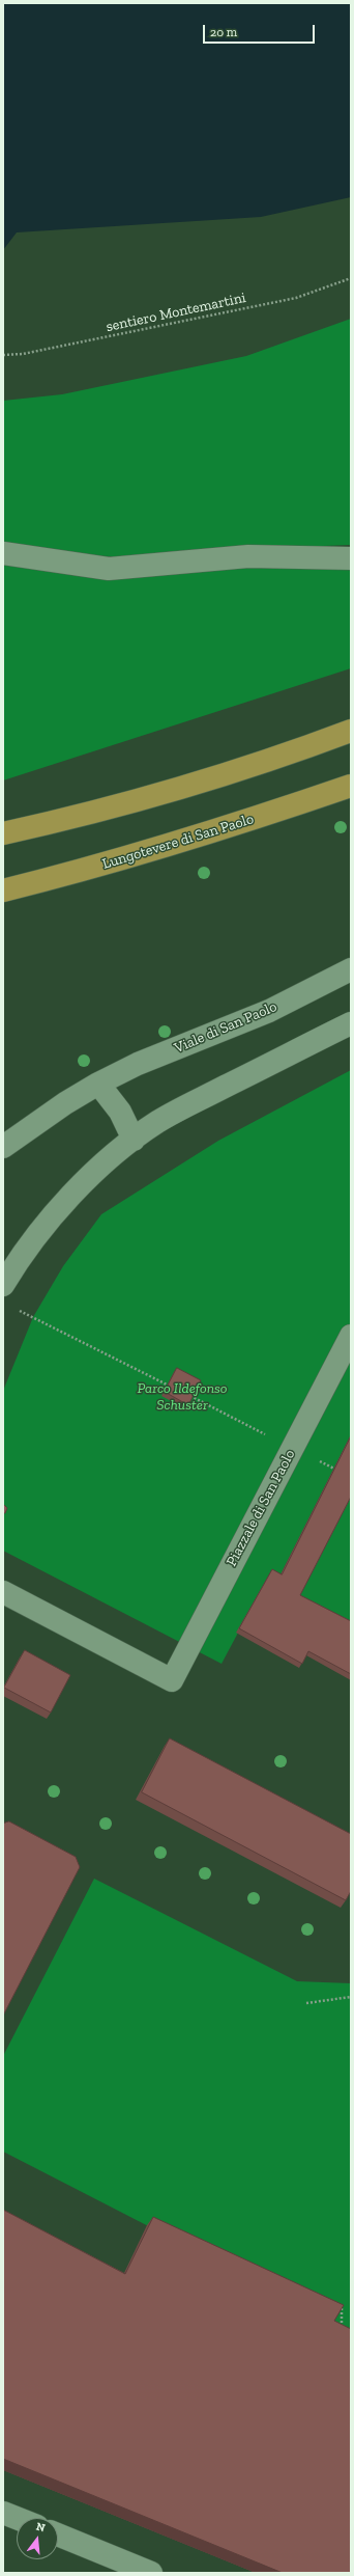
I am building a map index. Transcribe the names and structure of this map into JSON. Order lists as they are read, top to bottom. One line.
{"streets":{"main road":["Lungotevere di San Paolo"],"street":["Viale di San Paolo","Piazzale di San Paolo"],"path":["sentiero Montemartini"]},"parks":["Parco Ildefonso Schuster"],"scale_bar":"20 m","north":"top"}
